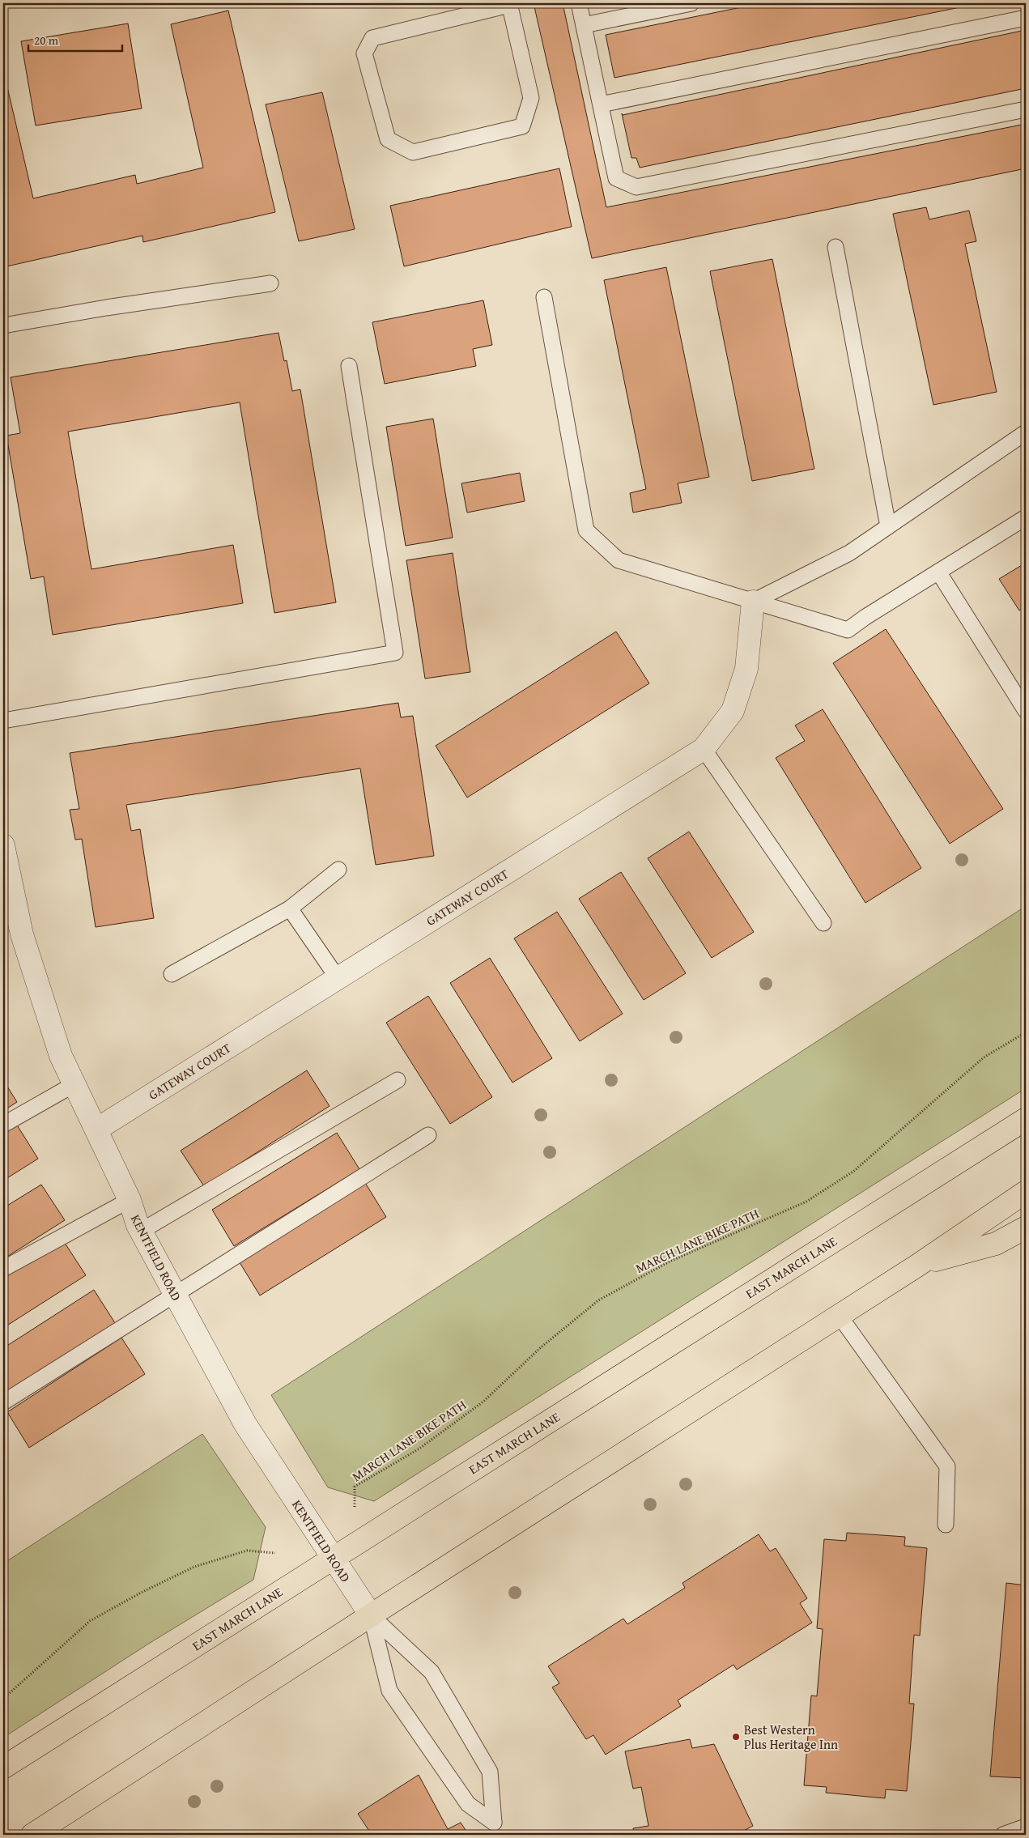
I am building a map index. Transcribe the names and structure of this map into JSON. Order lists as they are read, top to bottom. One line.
{"streets":{"main road":["EAST MARCH LANE"],"street":["GATEWAY COURT","KENTFIELD ROAD"],"path":["MARCH LANE BIKE PATH"]},"crossings":[["GATEWAY COURT","KENTFIELD ROAD"],["KENTFIELD ROAD","EAST MARCH LANE"]],"places":["Best Western Plus Heritage Inn"],"scale_bar":"20 m"}
